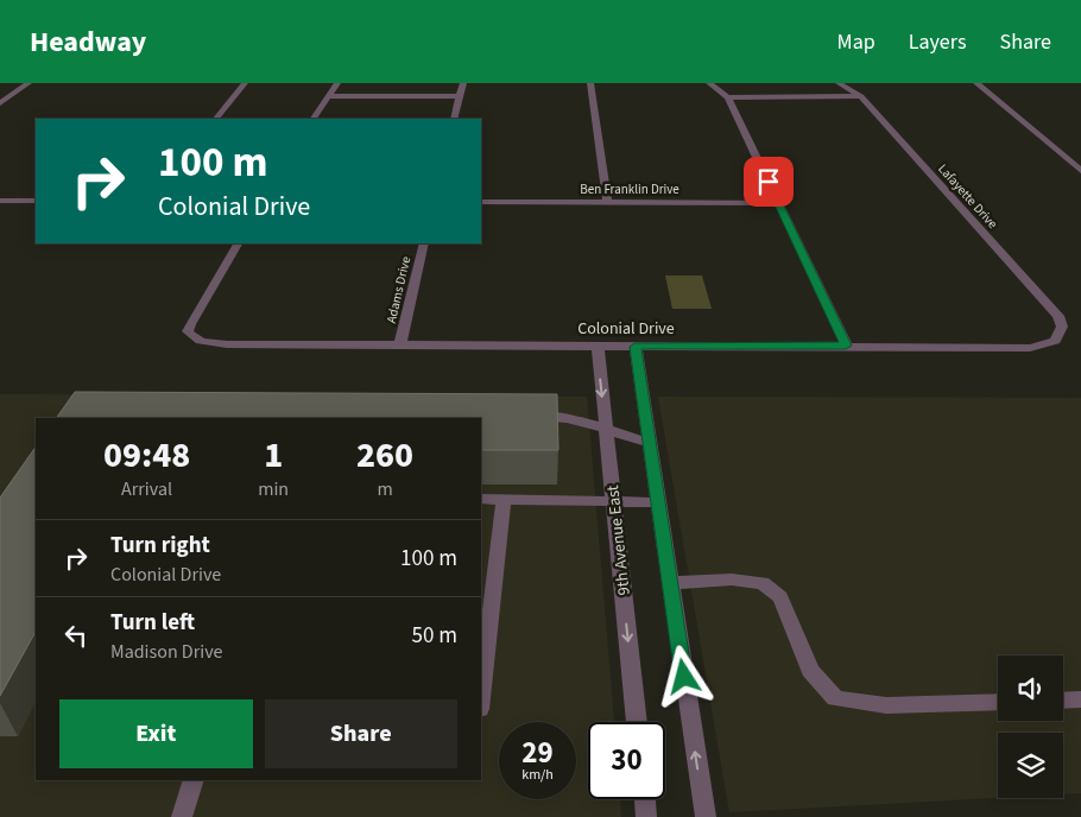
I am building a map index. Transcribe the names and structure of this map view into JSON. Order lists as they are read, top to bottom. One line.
{"streets":{"street":["Ben Franklin Drive","Lafayette Drive","Adams Drive","Colonial Drive","9th Avenue East"]},"crossings":[["Lafayette Drive","Colonial Drive"],["Adams Drive","Colonial Drive"],["Colonial Drive","9th Avenue East"]],"page":{"header":"Headway","nav":["Map","Layers","Share"],"turn":["100 m","Colonial Drive"],"eta":["09:48","Arrival","1","min","260","m"],"list":[{"name":"Turn right","note":"Colonial Drive","value":"100 m"},{"name":"Turn left","note":"Madison Drive","value":"50 m"}],"buttons":["Exit","Share"],"speed":"29 km/h","limit":"30"}}
